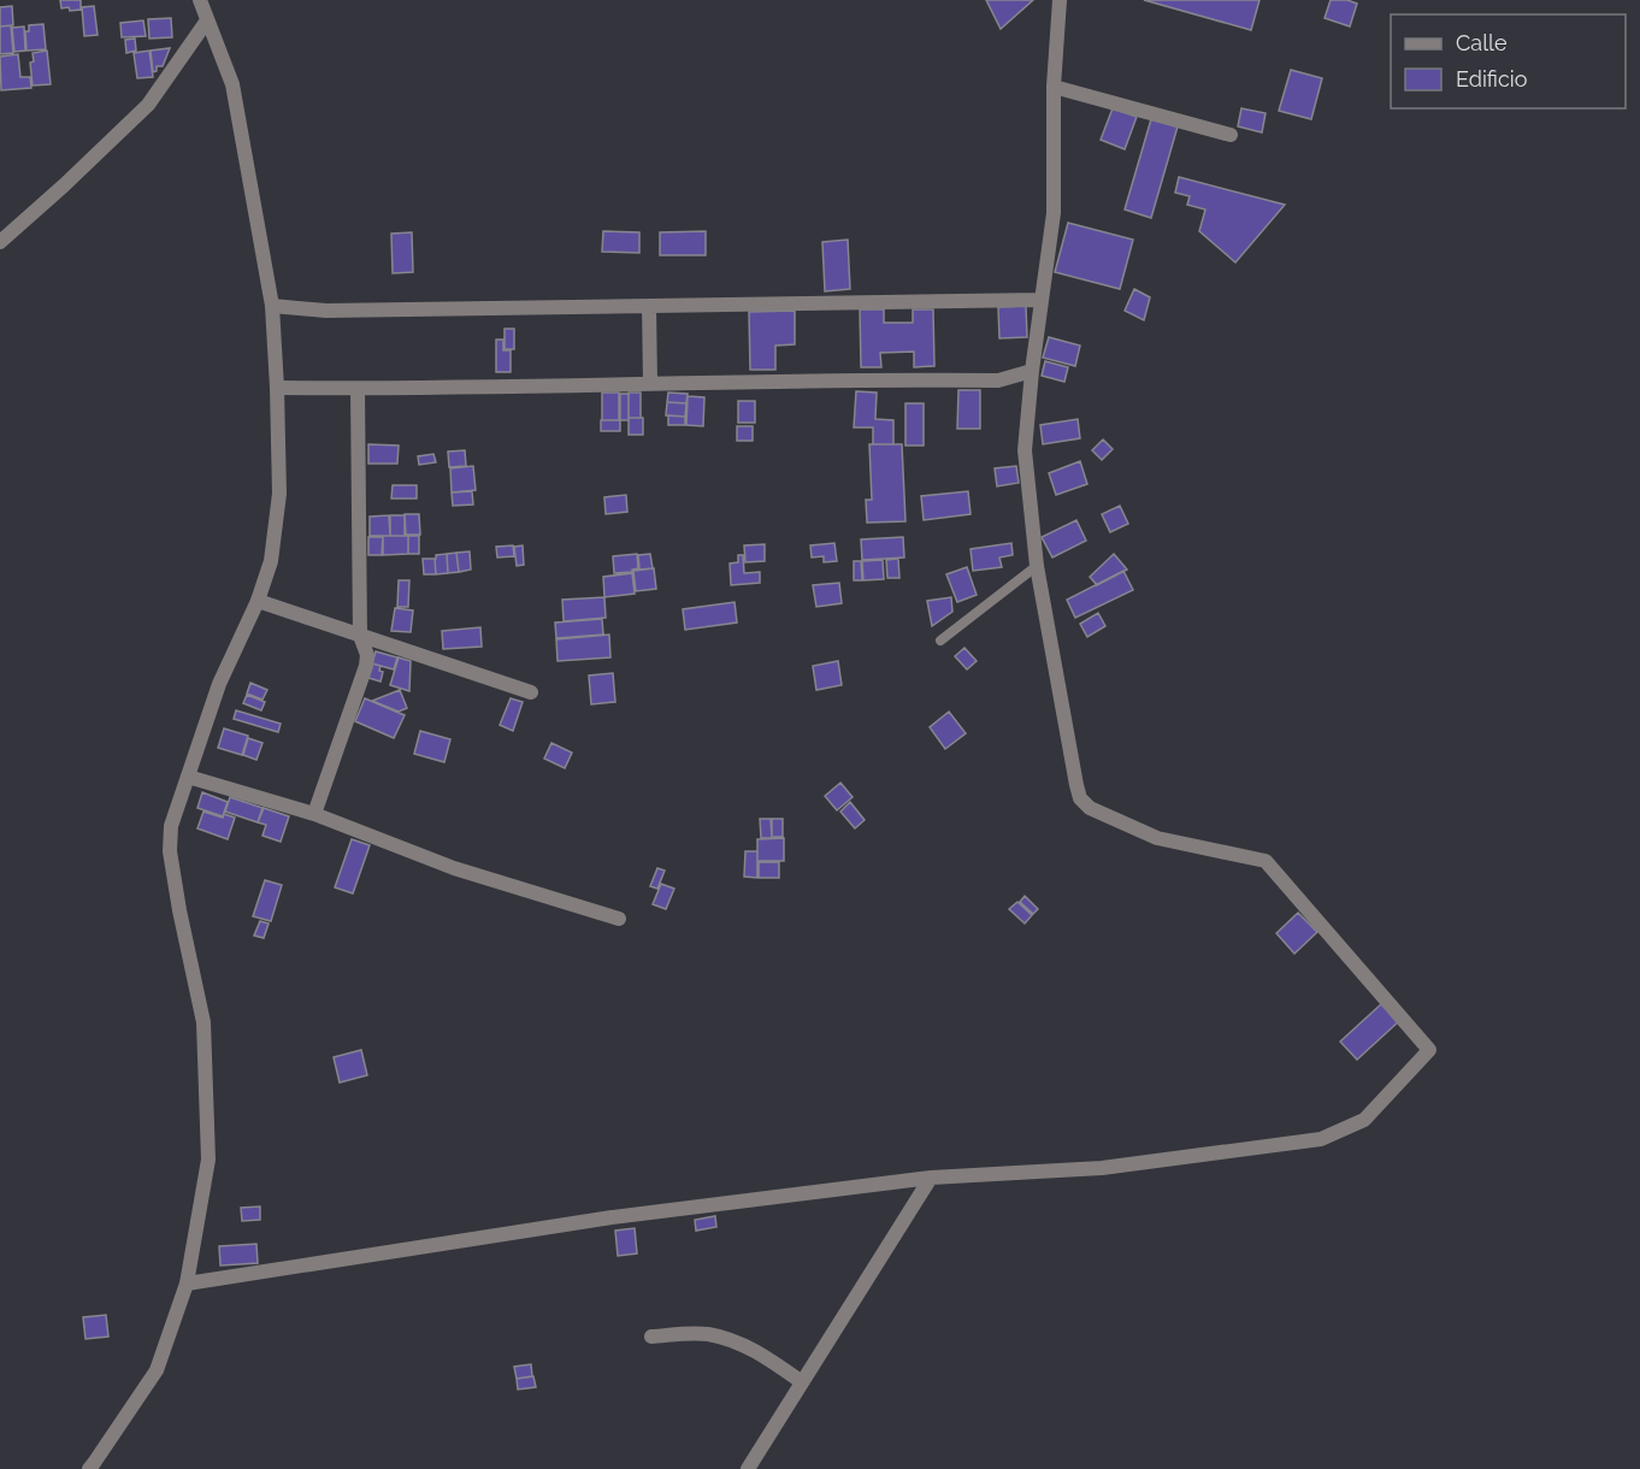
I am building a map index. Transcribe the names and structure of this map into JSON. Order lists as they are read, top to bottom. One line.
{"legend":["Calle","Edificio"]}
